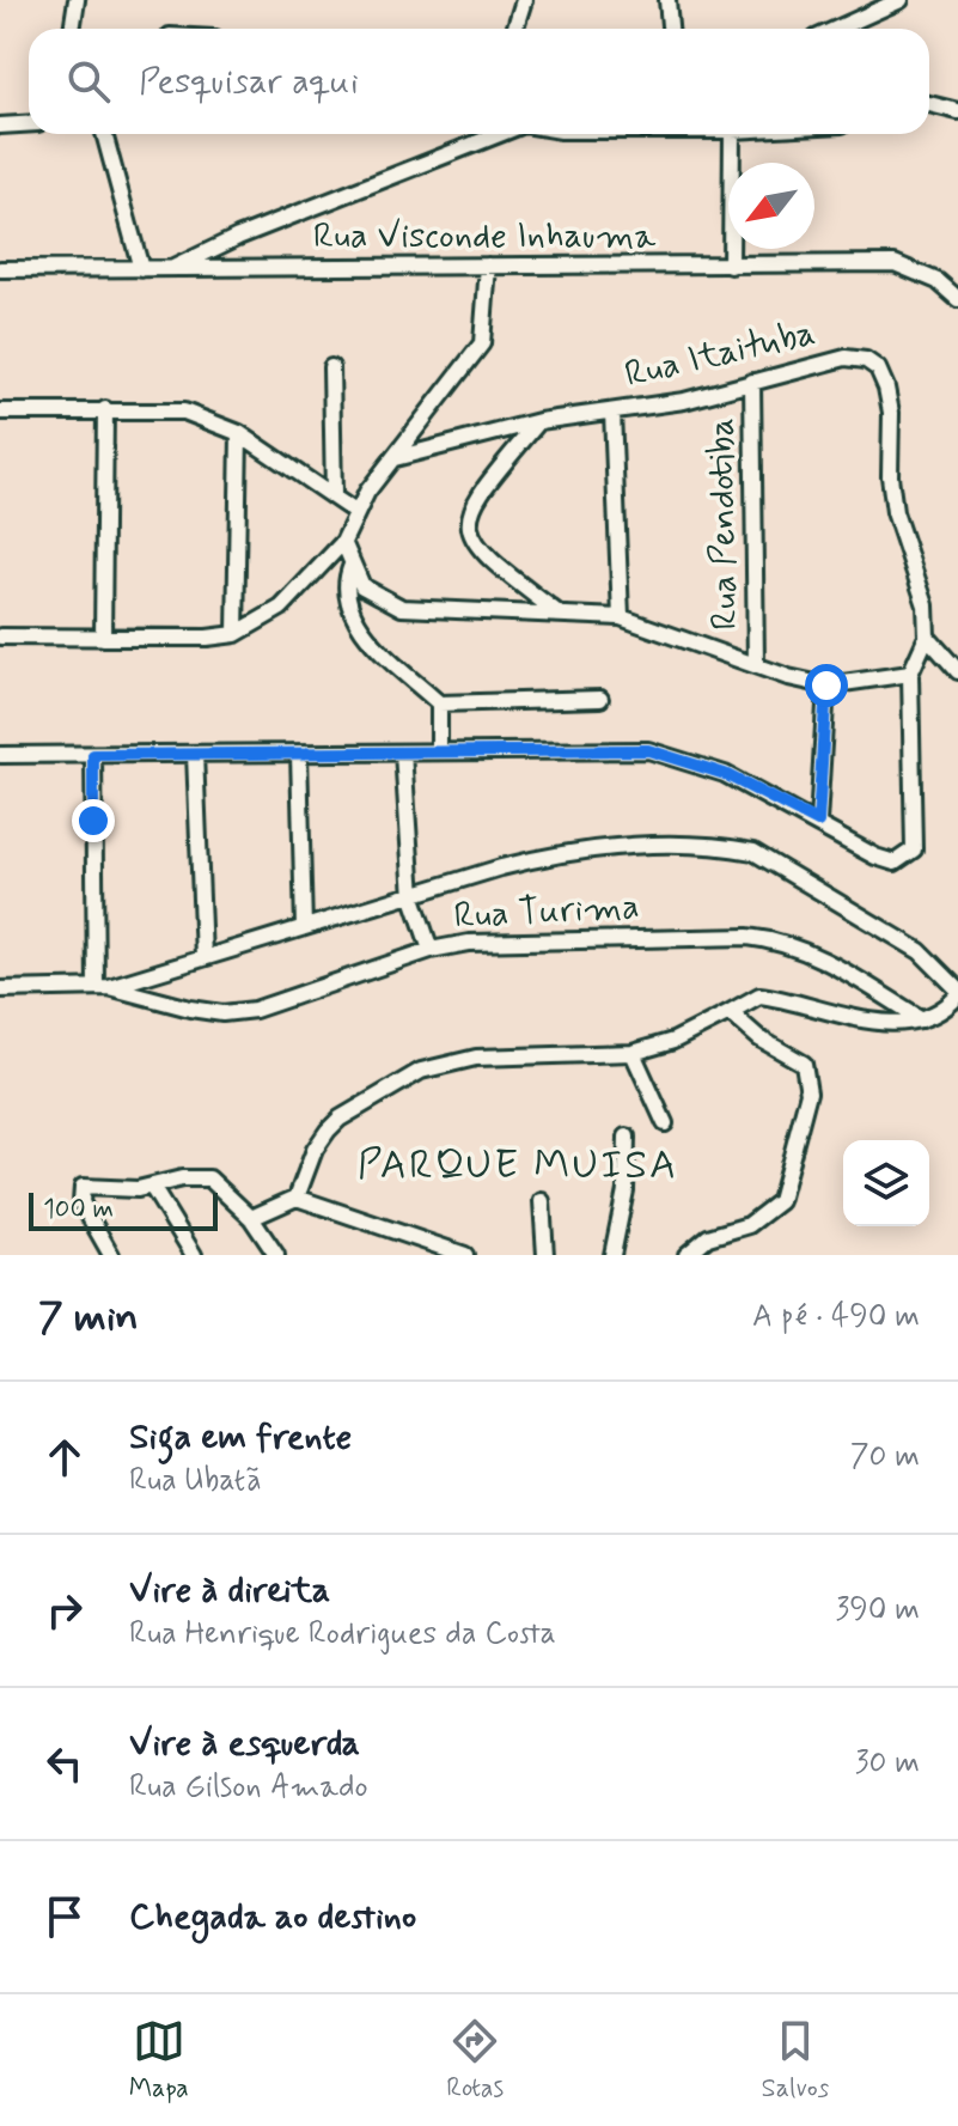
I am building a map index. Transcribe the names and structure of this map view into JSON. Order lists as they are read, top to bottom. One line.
{"streets":{"street":["Rua Visconde Inhauma","Rua Itaituba","Rua Pendotiba","Rua Turima"]},"crossings":[["Rua Itaituba","Rua Pendotiba"]],"districts":["PARQUE MUISA"],"scale_bar":"100 m","north":"bottom left","page":{"search":"Pesquisar aqui","scale":"100 m","heading":["7 min","A pé · 490 m"],"list":[["Siga em frente","Rua Ubatã","70 m"],["Vire à direita","Rua Henrique Rodrigues da Costa","390 m"],["Vire à esquerda","Rua Gilson Amado","30 m"],"Chegada ao destino"],"nav":["Mapa","Rotas","Salvos"]}}
